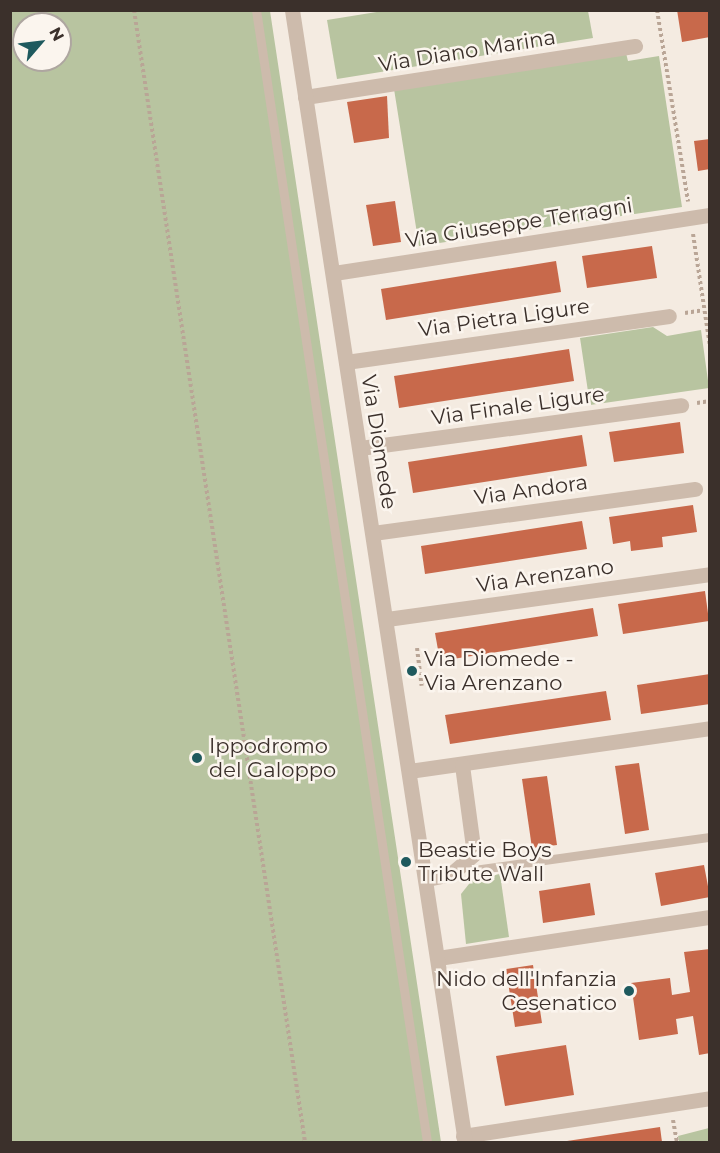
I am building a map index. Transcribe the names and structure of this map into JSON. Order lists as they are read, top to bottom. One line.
{"streets":{"street":["Via Diano Marina","Via Giuseppe Terragni","Via Pietra Ligure","Via Finale Ligure","Via Diomede","Via Andora","Via Arenzano"]},"crossings":[["Via Diano Marina","Via Diomede"],["Via Giuseppe Terragni","Via Diomede"],["Via Pietra Ligure","Via Diomede"],["Via Finale Ligure","Via Diomede"],["Via Diomede","Via Andora"],["Via Diomede","Via Arenzano"]],"places":["Via Diomede - Via Arenzano","Ippodromo del Galoppo","Beastie Boys Tribute Wall","Nido dell'Infanzia Cesenatico"],"north":"top right"}
